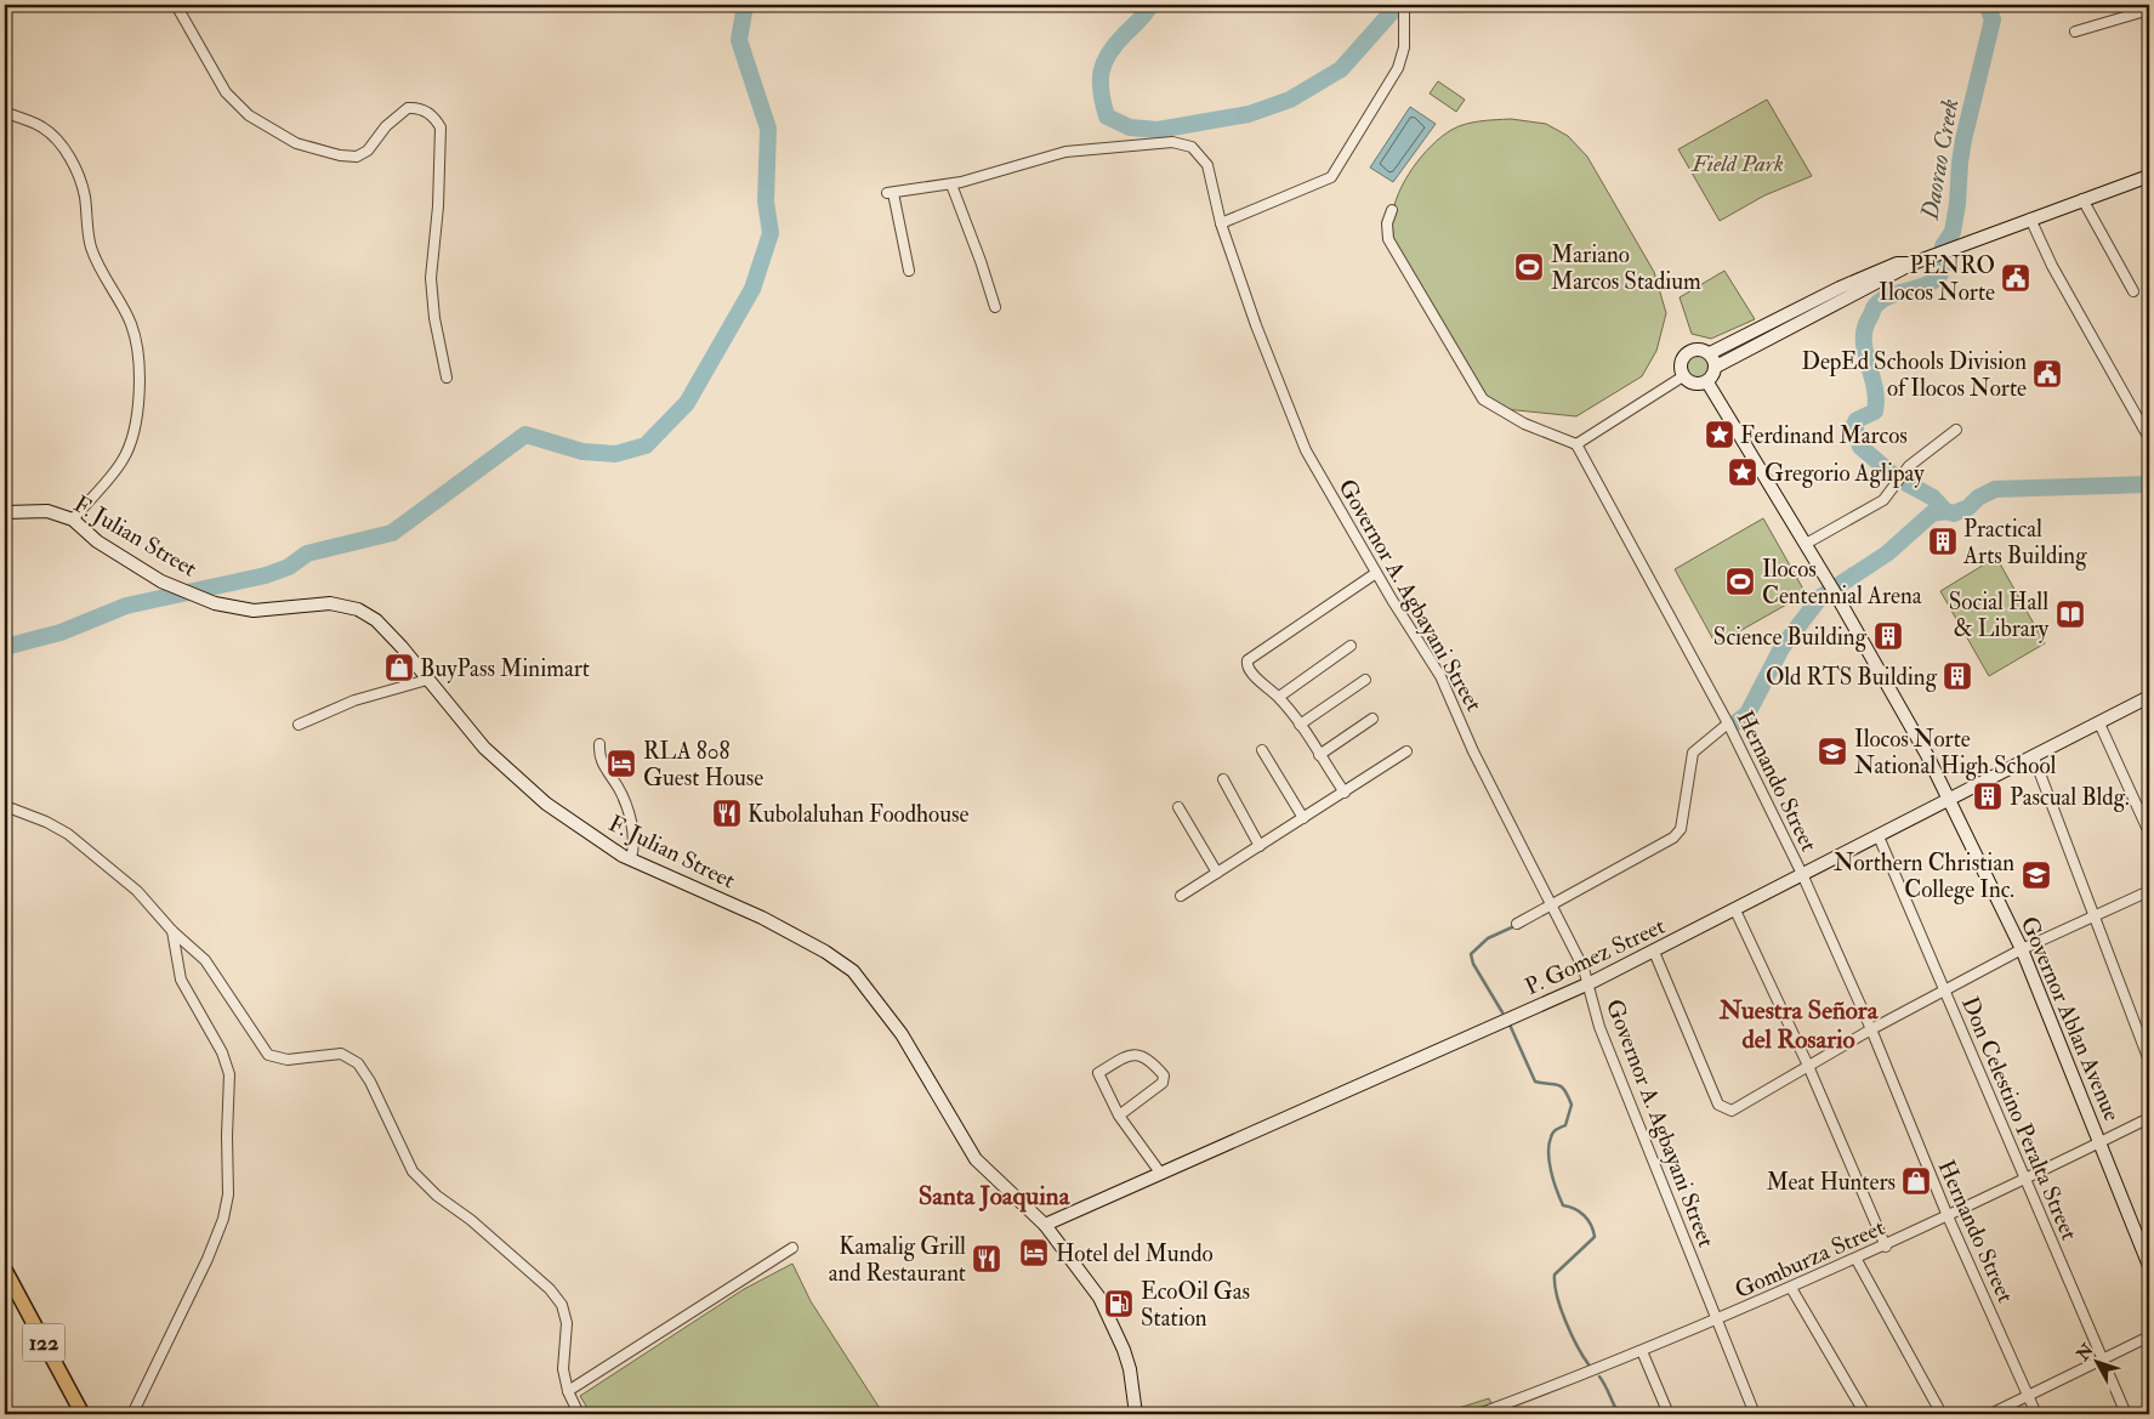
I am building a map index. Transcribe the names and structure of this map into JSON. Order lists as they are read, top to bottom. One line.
{"streets":{"main road":["F. Julian Street","P. Gomez Street","Governor Ablan Avenue","122"],"street":["Governor A. Agbayani Street","Hernando Street","Don Celestino Peralta Street","Gomburza Street"]},"crossings":[["F. Julian Street","P. Gomez Street"],["Governor A. Agbayani Street","P. Gomez Street"],["Governor A. Agbayani Street","Gomburza Street"],["Hernando Street","P. Gomez Street"],["Hernando Street","Gomburza Street"],["P. Gomez Street","Governor Ablan Avenue"],["P. Gomez Street","Don Celestino Peralta Street"],["Governor Ablan Avenue","Gomburza Street"],["Don Celestino Peralta Street","Gomburza Street"]],"districts":["Nuestra Señora del Rosario","Santa Joaquina"],"water":["Daorao Creek"],"parks":["Field Park"],"places":{"sports":["Mariano Marcos Stadium","Ilocos Centennial Arena"],"public building":["PENRO Ilocos Norte","DepEd Schools Division of Ilocos Norte"],"place":["Ferdinand Marcos","Gregorio Aglipay"],"building":["Practical Arts Building","Science Building","Old RTS Building","Pascual Bldg."],"library":["Social Hall & Library"],"shop":["BuyPass Minimart","Meat Hunters"],"school or university":["Ilocos Norte National High School","Northern Christian College Inc."],"hotel":["RLA 808 Guest House","Hotel del Mundo"],"restaurant":["Kubolaluhan Foodhouse","Kamalig Grill and Restaurant"],"fuel station":["EcoOil Gas Station"]},"north":"top left"}
